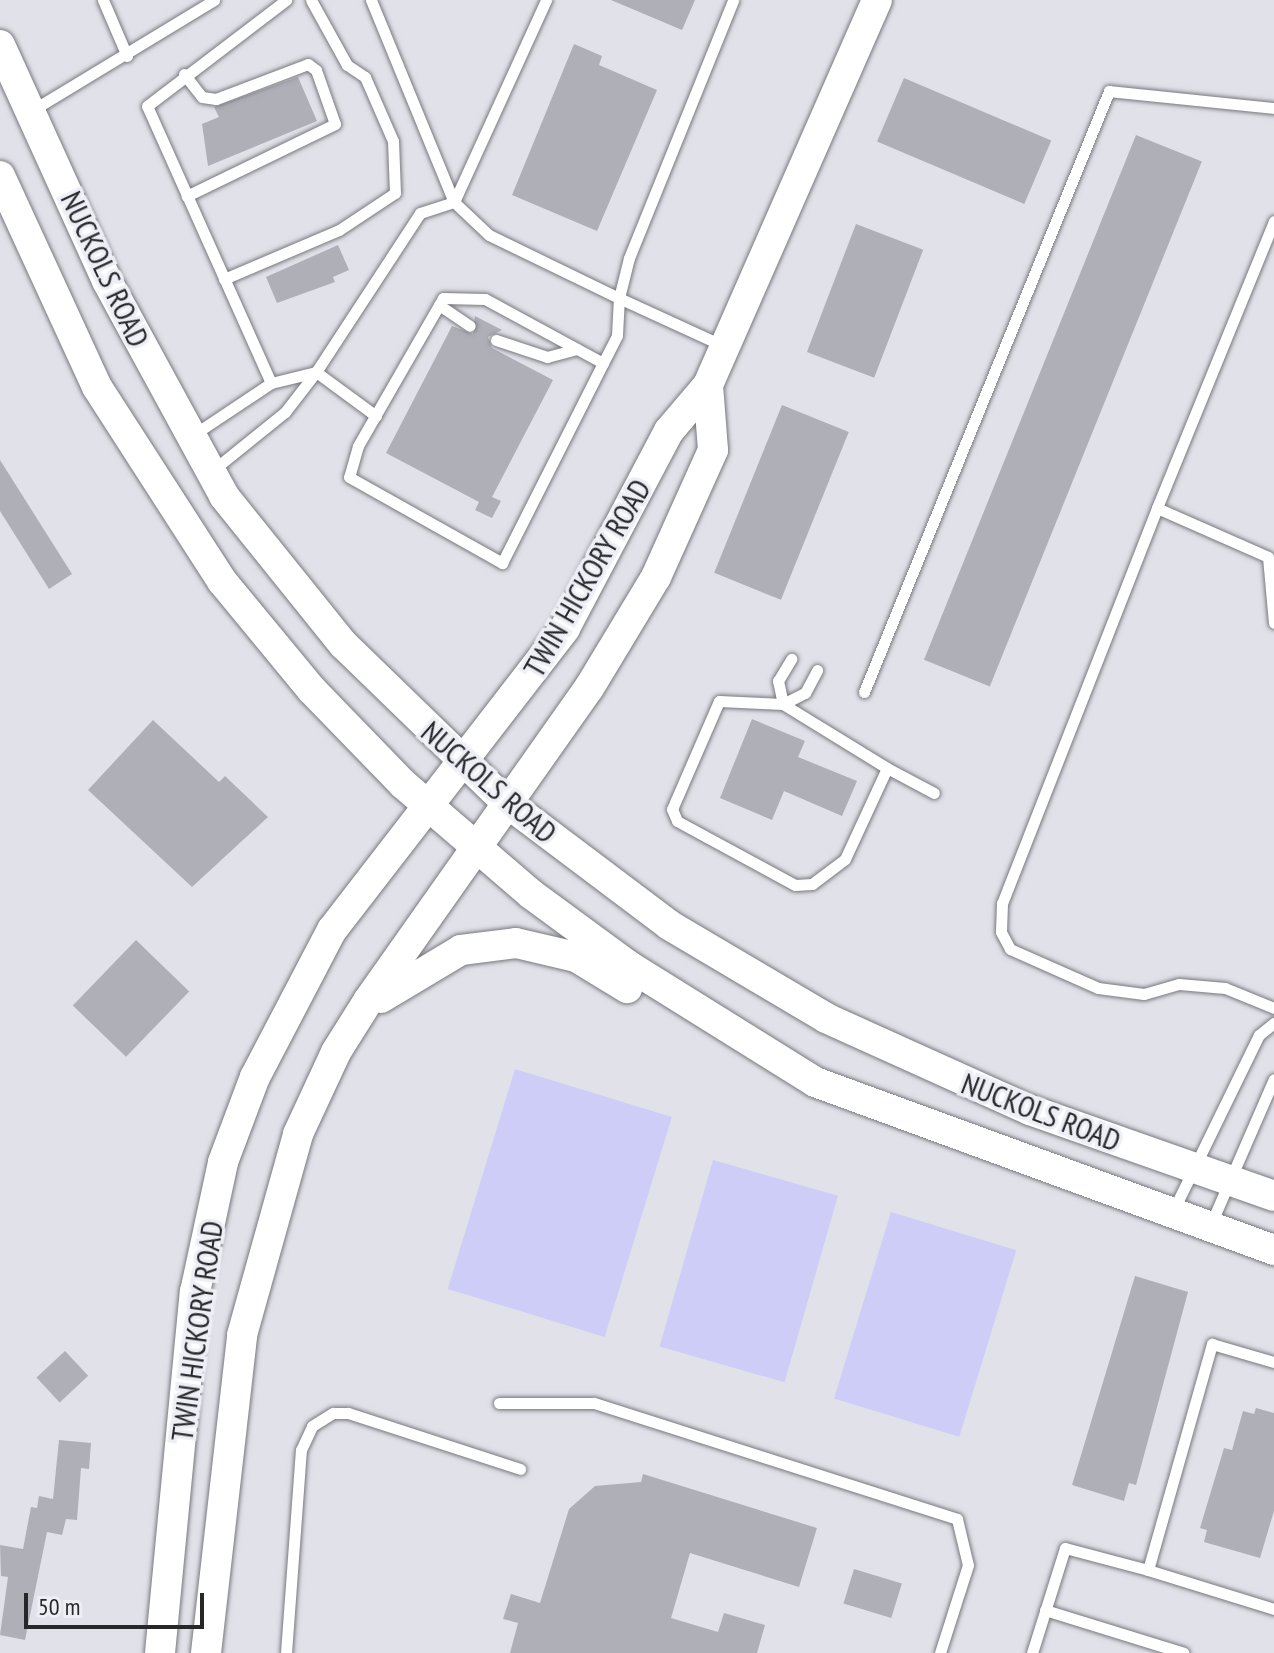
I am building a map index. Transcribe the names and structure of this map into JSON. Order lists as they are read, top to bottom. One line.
{"streets":{"main road":["NUCKOLS ROAD","TWIN HICKORY ROAD"]},"crossings":[["NUCKOLS ROAD","TWIN HICKORY ROAD"]],"scale_bar":"50 m"}
